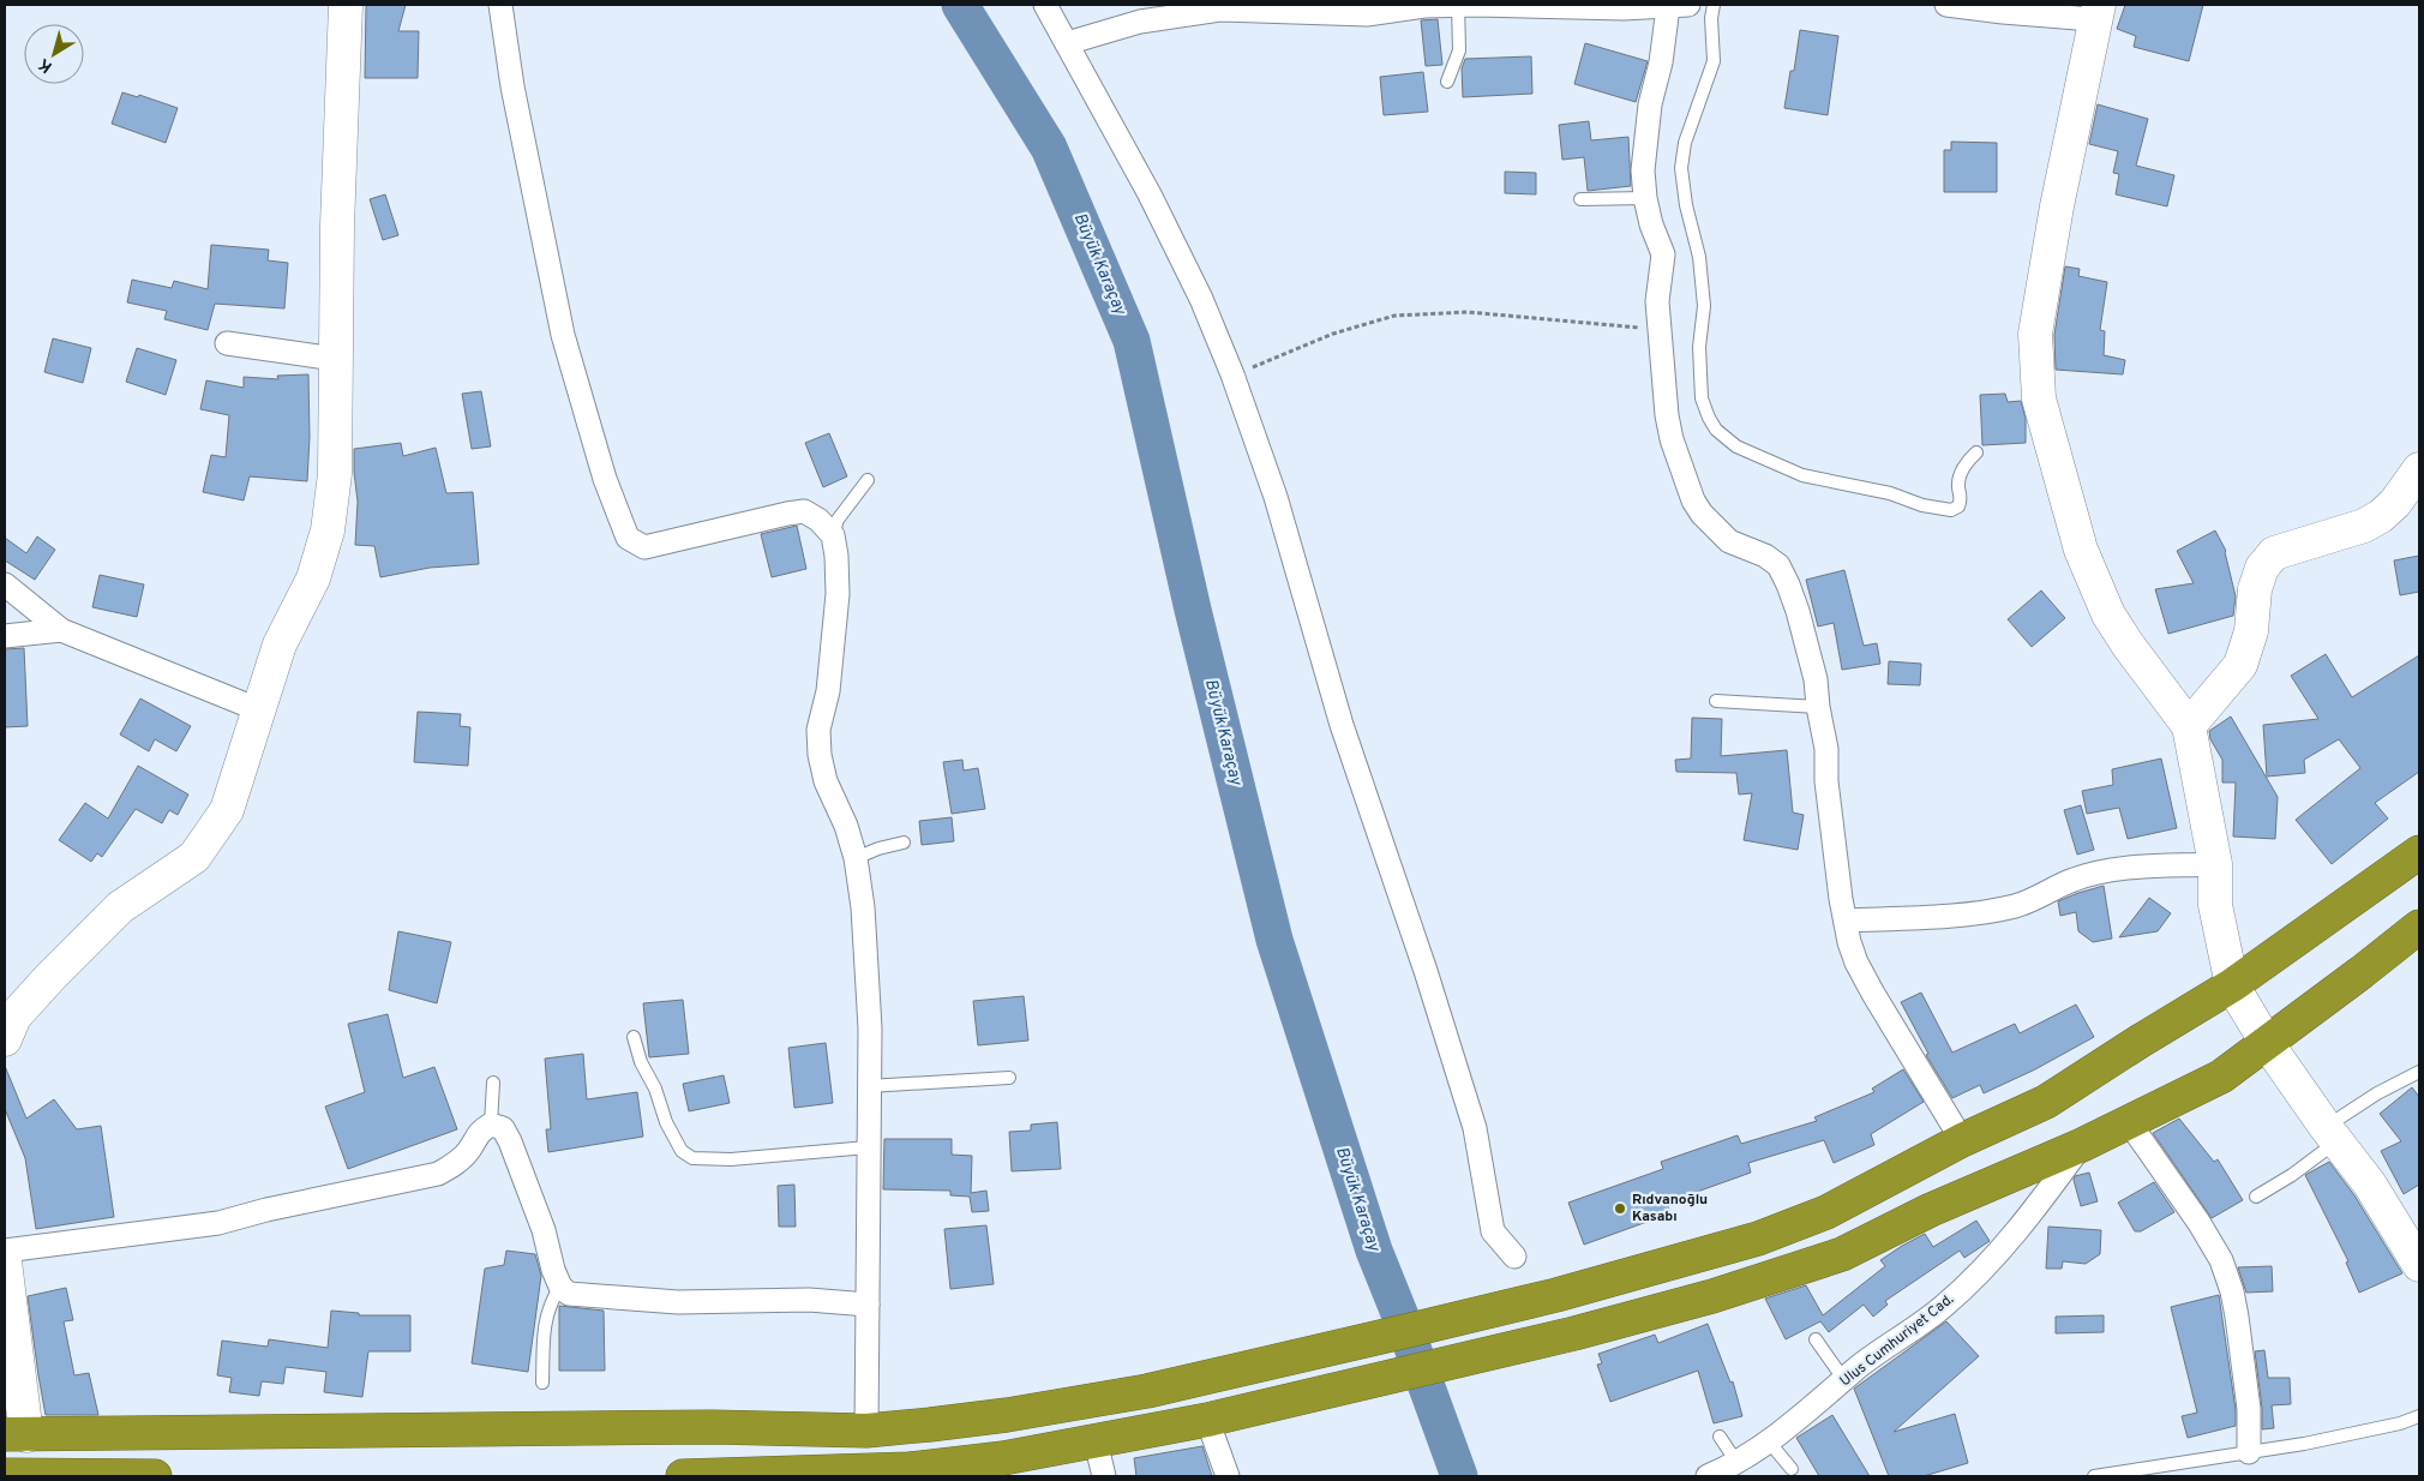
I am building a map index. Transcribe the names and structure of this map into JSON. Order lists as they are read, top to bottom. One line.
{"streets":{"street":["Ulus Cumhuriyet Cad."]},"water":["Büyük Karaçay"],"places":["Rıdvanoğlu Kasabı"],"north":"bottom left"}
